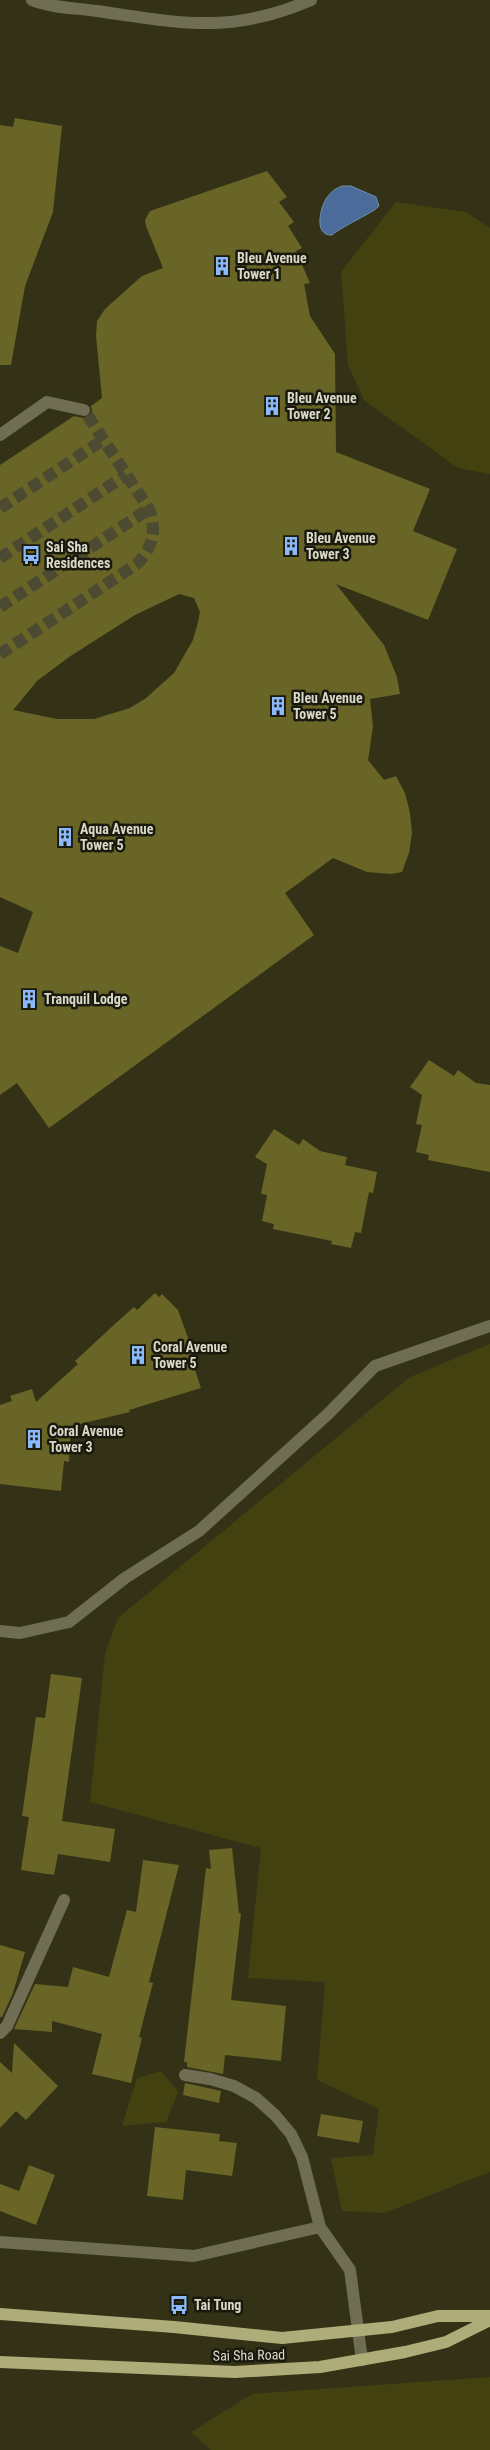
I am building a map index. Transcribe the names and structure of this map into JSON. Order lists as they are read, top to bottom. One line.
{"streets":{"main road":["Sai Sha Road"]},"places":{"building":["Bleu Avenue Tower 1","Bleu Avenue Tower 2","Bleu Avenue Tower 3","Bleu Avenue Tower 5","Aqua Avenue Tower 5","Tranquil Lodge","Coral Avenue Tower 5","Coral Avenue Tower 3"],"bus stop":["Sai Sha Residences","Tai Tung"]}}
